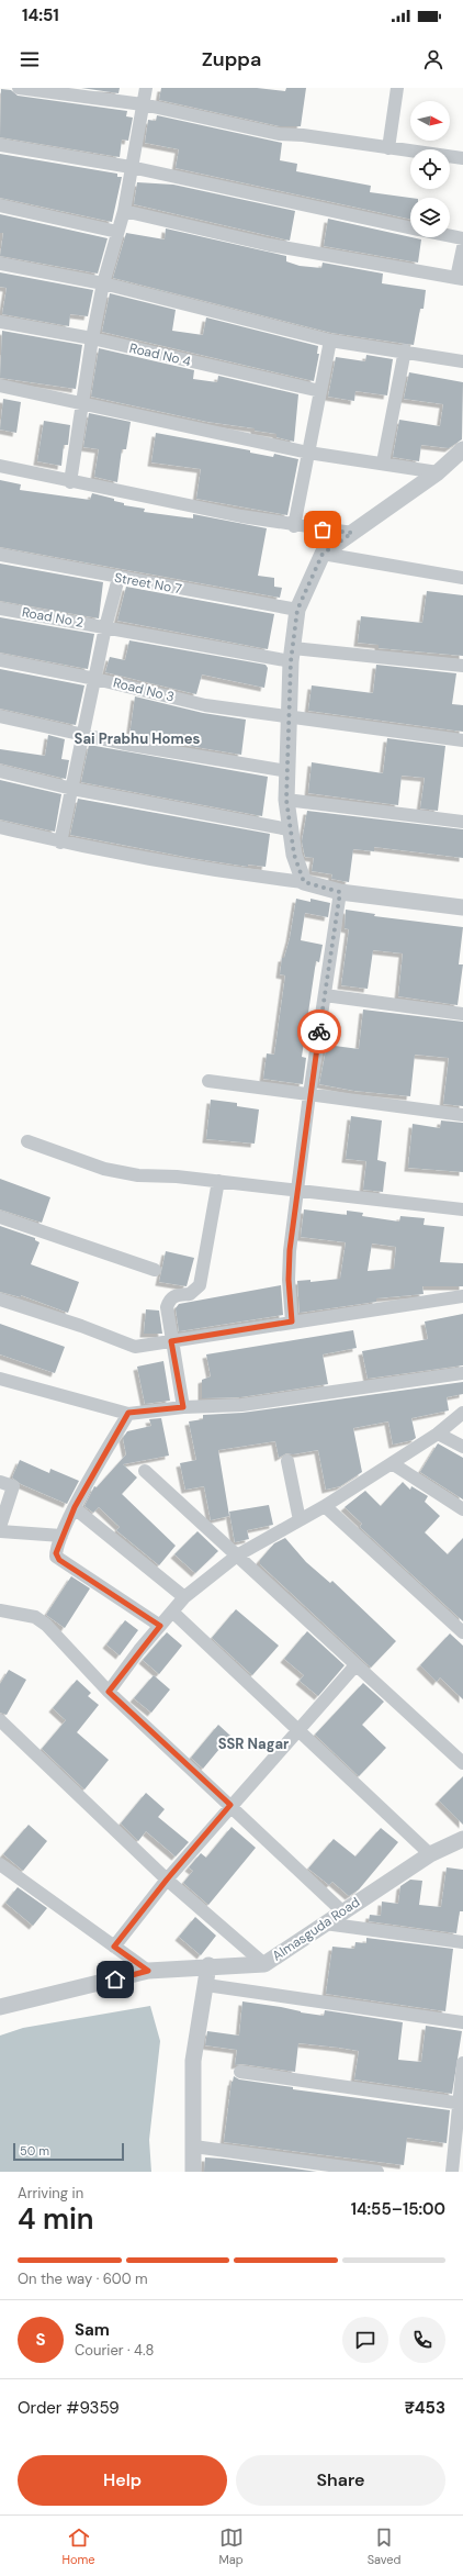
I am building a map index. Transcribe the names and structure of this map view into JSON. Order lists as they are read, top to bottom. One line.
{"streets":{"street":["Road No 4","Street No 7","Road No 2","Road No 3","Almasguda Road"]},"districts":["Sai Prabhu Homes","SSR Nagar"],"scale_bar":"50 m","north":"right","page":{"status":"14:51","header":"Zuppa","scale":"50 m","heading":["4 min","Arriving in","14:55–15:00"],"panel":["Sam","Courier · 4.8","Order #9359","₹453"],"bar":"On the way · 600 m","round":"S","buttons":["Help","Share"],"tabs":["Home","Map","Saved"]}}
